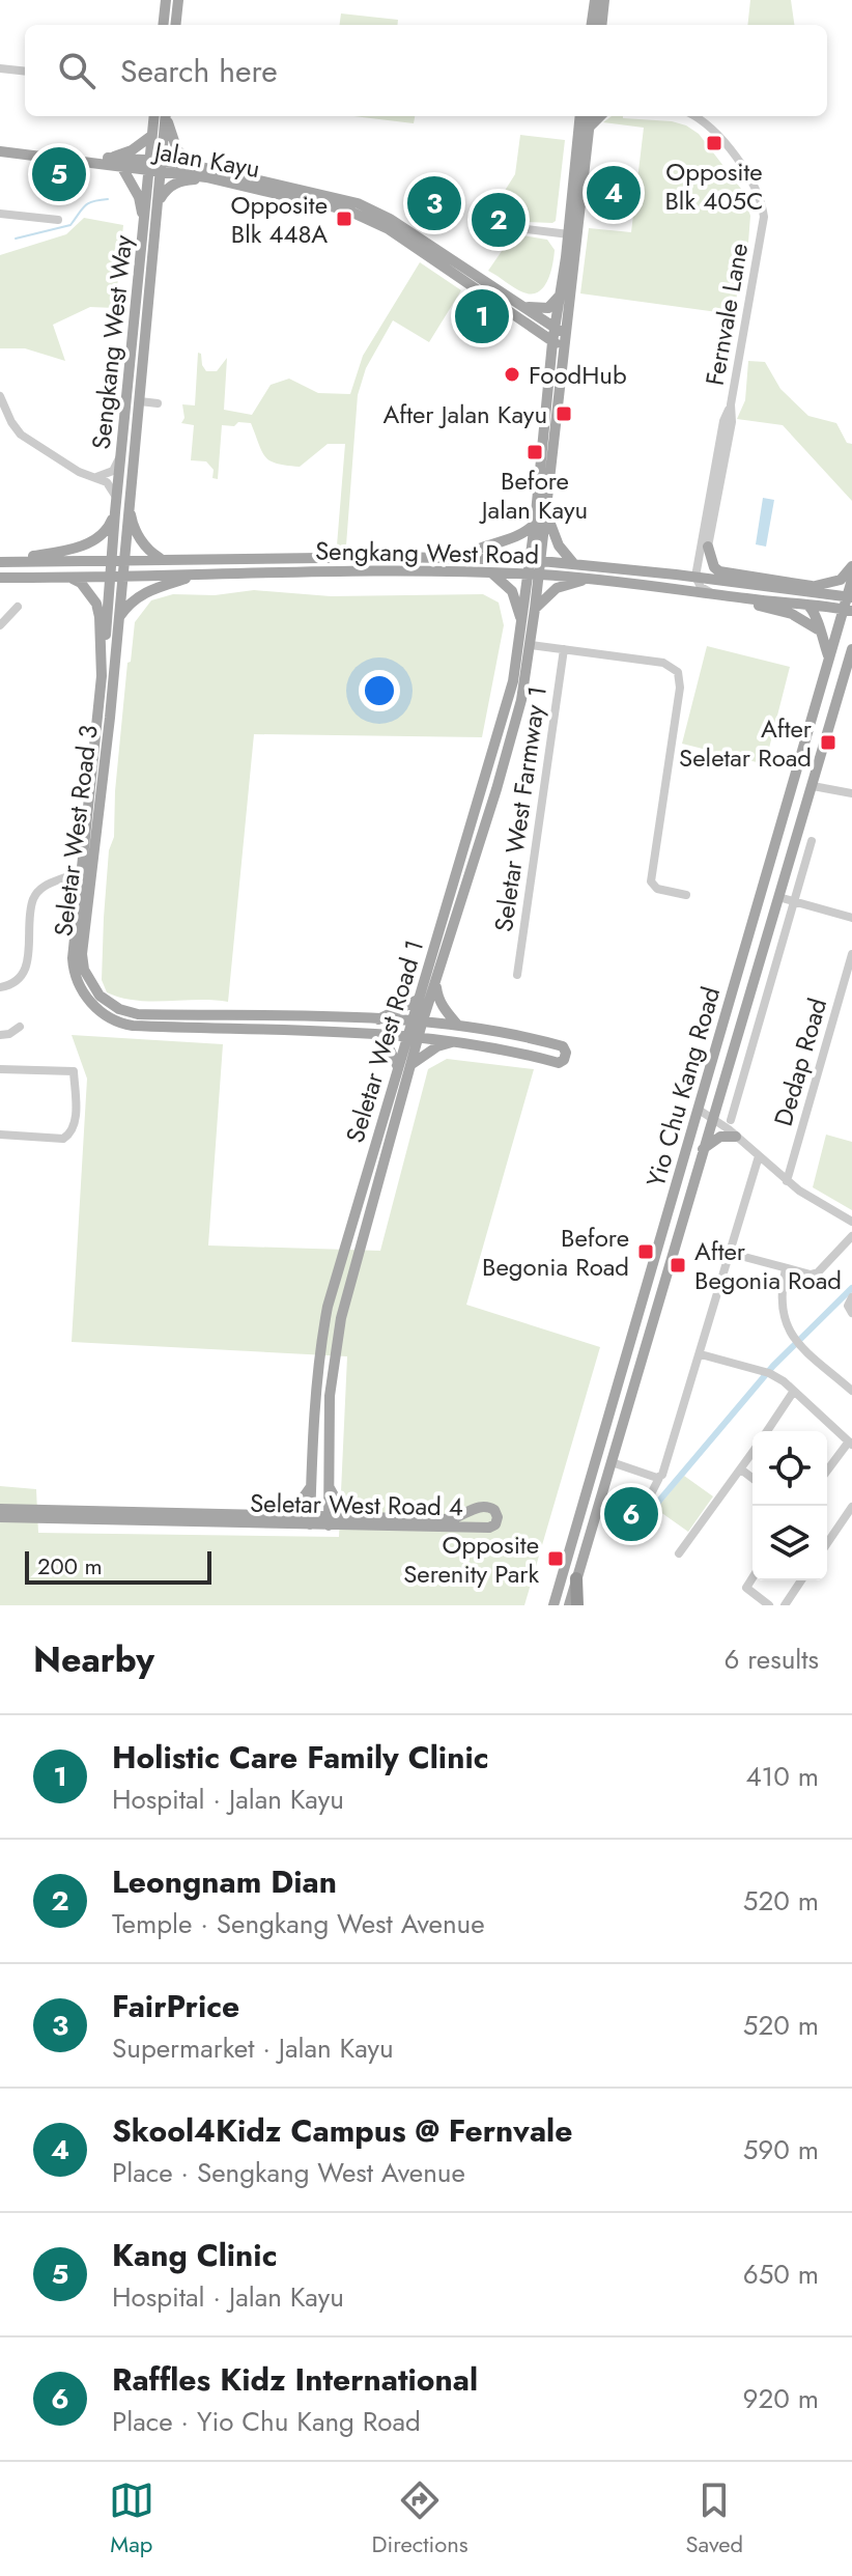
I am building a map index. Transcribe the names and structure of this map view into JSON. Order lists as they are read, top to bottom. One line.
{"streets":{"main road":["Jalan Kayu","Sengkang West Way","Sengkang West Road","Seletar West Road 3","Seletar West Road 1","Yio Chu Kang Road","Seletar West Road 4"],"street":["Fernvale Lane","Seletar West Farmway 1","Dedap Road"]},"crossings":[["Jalan Kayu","Sengkang West Way"],["Fernvale Lane","Sengkang West Road"],["Sengkang West Way","Sengkang West Road"],["Sengkang West Way","Seletar West Road 3"],["Sengkang West Road","Seletar West Road 3"],["Sengkang West Road","Seletar West Road 1"],["Sengkang West Road","Yio Chu Kang Road"],["Seletar West Road 3","Seletar West Road 1"],["Seletar West Road 1","Seletar West Road 4"]],"places":{"transit":["Opposite Blk 405C","Opposite Blk 448A","After Jalan Kayu","Before Jalan Kayu","After Seletar Road","Before Begonia Road","After Begonia Road","Opposite Serenity Park"],"other":["FoodHub"]},"scale_bar":"200 m","page":{"search":"Search here","pins":["5","4","3","2","1","6"],"scale":"200 m","heading":["Nearby","6 results"],"list":[{"mark":"1","name":"Holistic Care Family Clinic","note":"Hospital · Jalan Kayu","value":"410 m"},{"mark":"2","name":"Leongnam Dian","note":"Temple · Sengkang West Avenue","value":"520 m"},{"mark":"3","name":"FairPrice","note":"Supermarket · Jalan Kayu","value":"520 m"},{"mark":"4","name":"Skool4Kidz Campus @ Fernvale","note":"Place · Sengkang West Avenue","value":"590 m"},{"mark":"5","name":"Kang Clinic","note":"Hospital · Jalan Kayu","value":"650 m"},{"mark":"6","name":"Raffles Kidz International","note":"Place · Yio Chu Kang Road","value":"920 m"}],"nav":["Map","Directions","Saved"]}}
